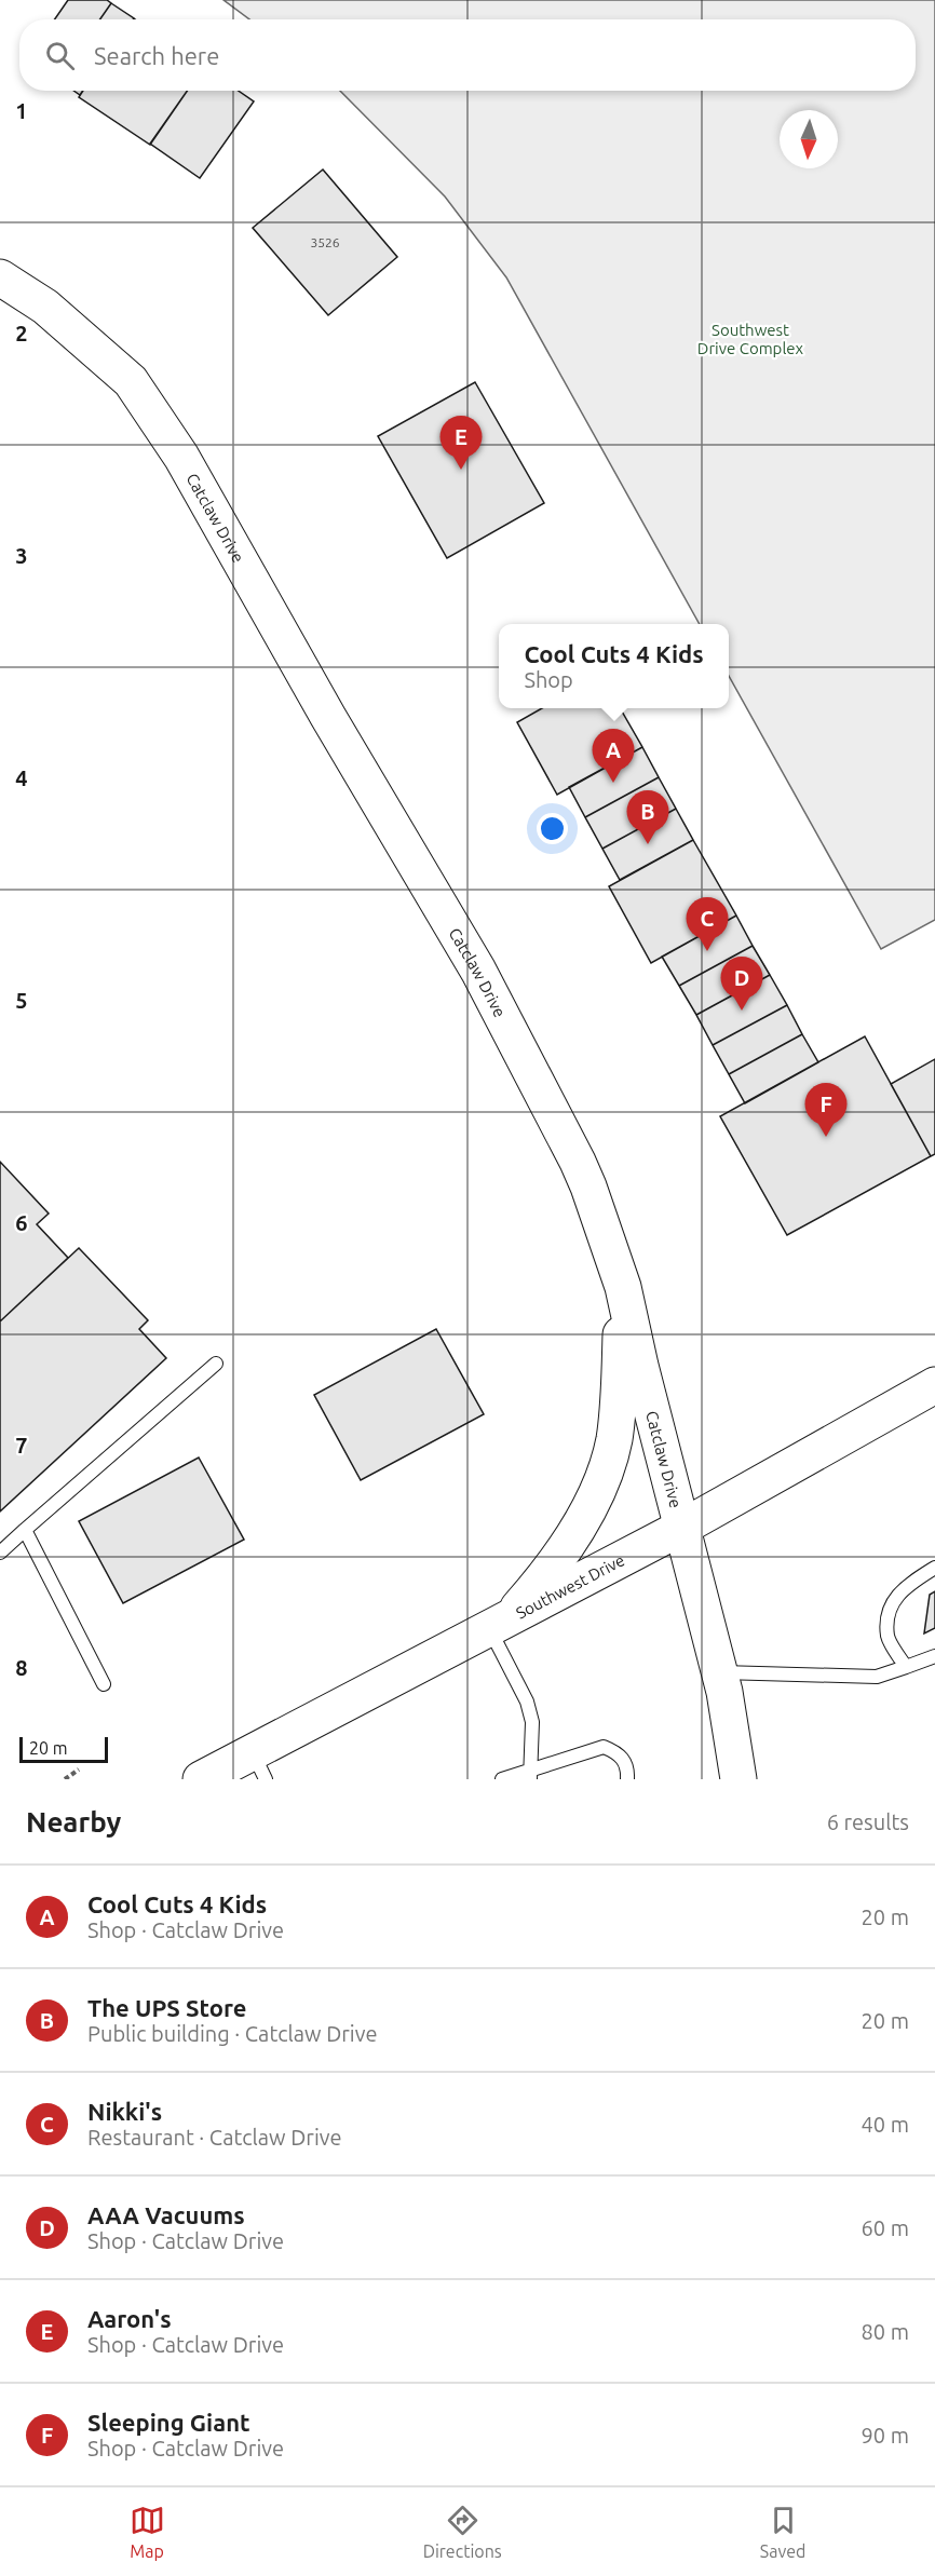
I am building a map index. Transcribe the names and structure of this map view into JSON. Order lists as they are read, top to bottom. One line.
{"streets":{"street":["Catclaw Drive","Southwest Drive"]},"crossings":[["Catclaw Drive","Southwest Drive"]],"parks":["Southwest Drive Complex"],"house_numbers":["3526"],"scale_bar":"20 m","north":"bottom","page":{"search":"Search here","pins":["E","A","B","C","D","F"],"popup":["Cool Cuts 4 Kids","Shop"],"scale":"20 m","heading":["Nearby","6 results"],"list":[{"mark":"A","name":"Cool Cuts 4 Kids","note":"Shop · Catclaw Drive","value":"20 m"},{"mark":"B","name":"The UPS Store","note":"Public building · Catclaw Drive","value":"20 m"},{"mark":"C","name":"Nikki's","note":"Restaurant · Catclaw Drive","value":"40 m"},{"mark":"D","name":"AAA Vacuums","note":"Shop · Catclaw Drive","value":"60 m"},{"mark":"E","name":"Aaron's","note":"Shop · Catclaw Drive","value":"80 m"},{"mark":"F","name":"Sleeping Giant","note":"Shop · Catclaw Drive","value":"90 m"}],"nav":["Map","Directions","Saved"]},"grid":{"rows":["1","2","3","4","5","6","7","8"]}}
